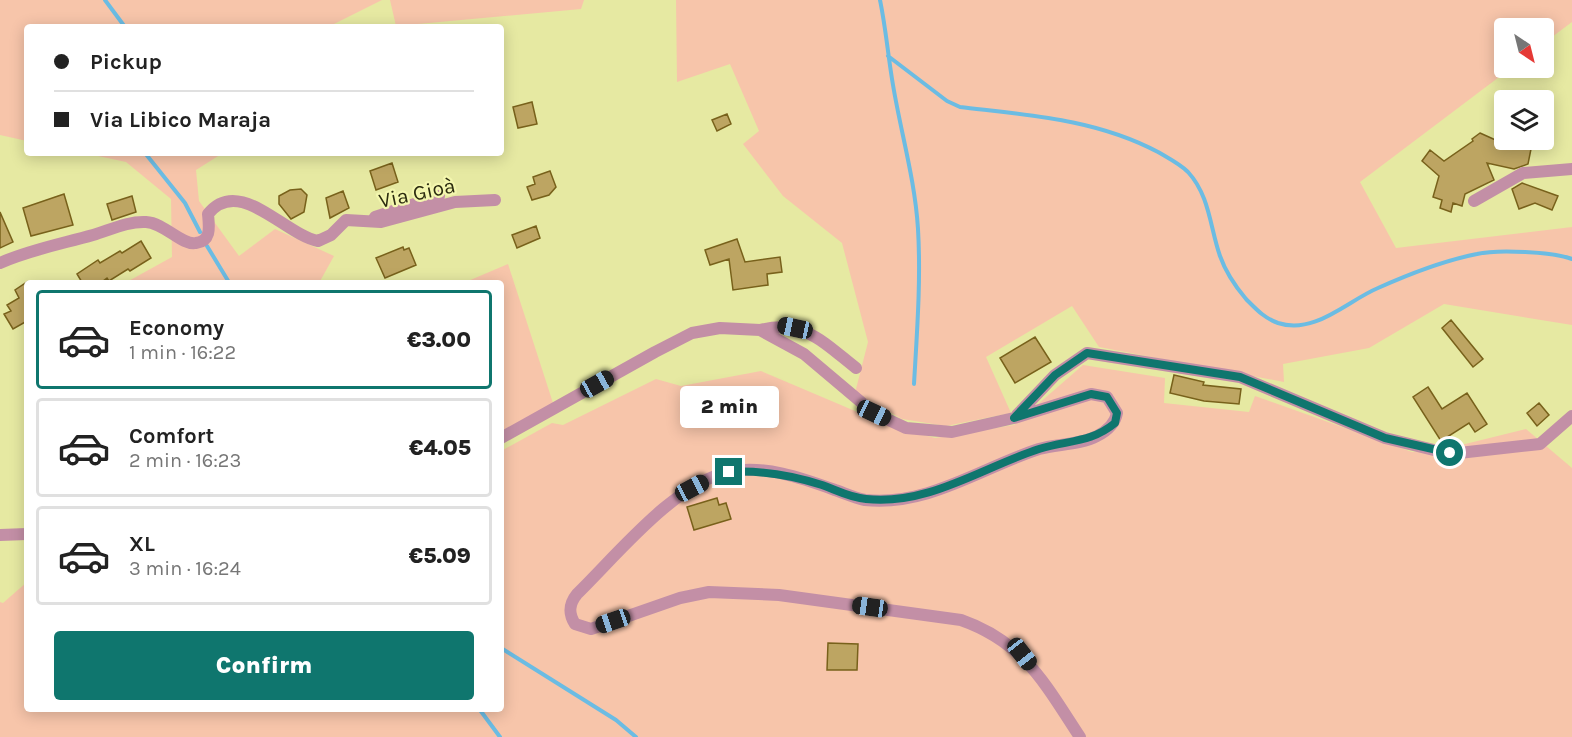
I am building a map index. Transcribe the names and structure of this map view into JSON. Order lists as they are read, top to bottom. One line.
{"streets":{"street":["Via Gioà"]},"north":"bottom right","page":{"banner":["Pickup","Via Libico Maraja"],"list":[{"name":"Economy","note":"1 min · 16:22","value":"€3.00"},{"name":"Comfort","note":"2 min · 16:23","value":"€4.05"},{"name":"XL","note":"3 min · 16:24","value":"€5.09"}],"bubble":"2 min","buttons":"Confirm"}}
